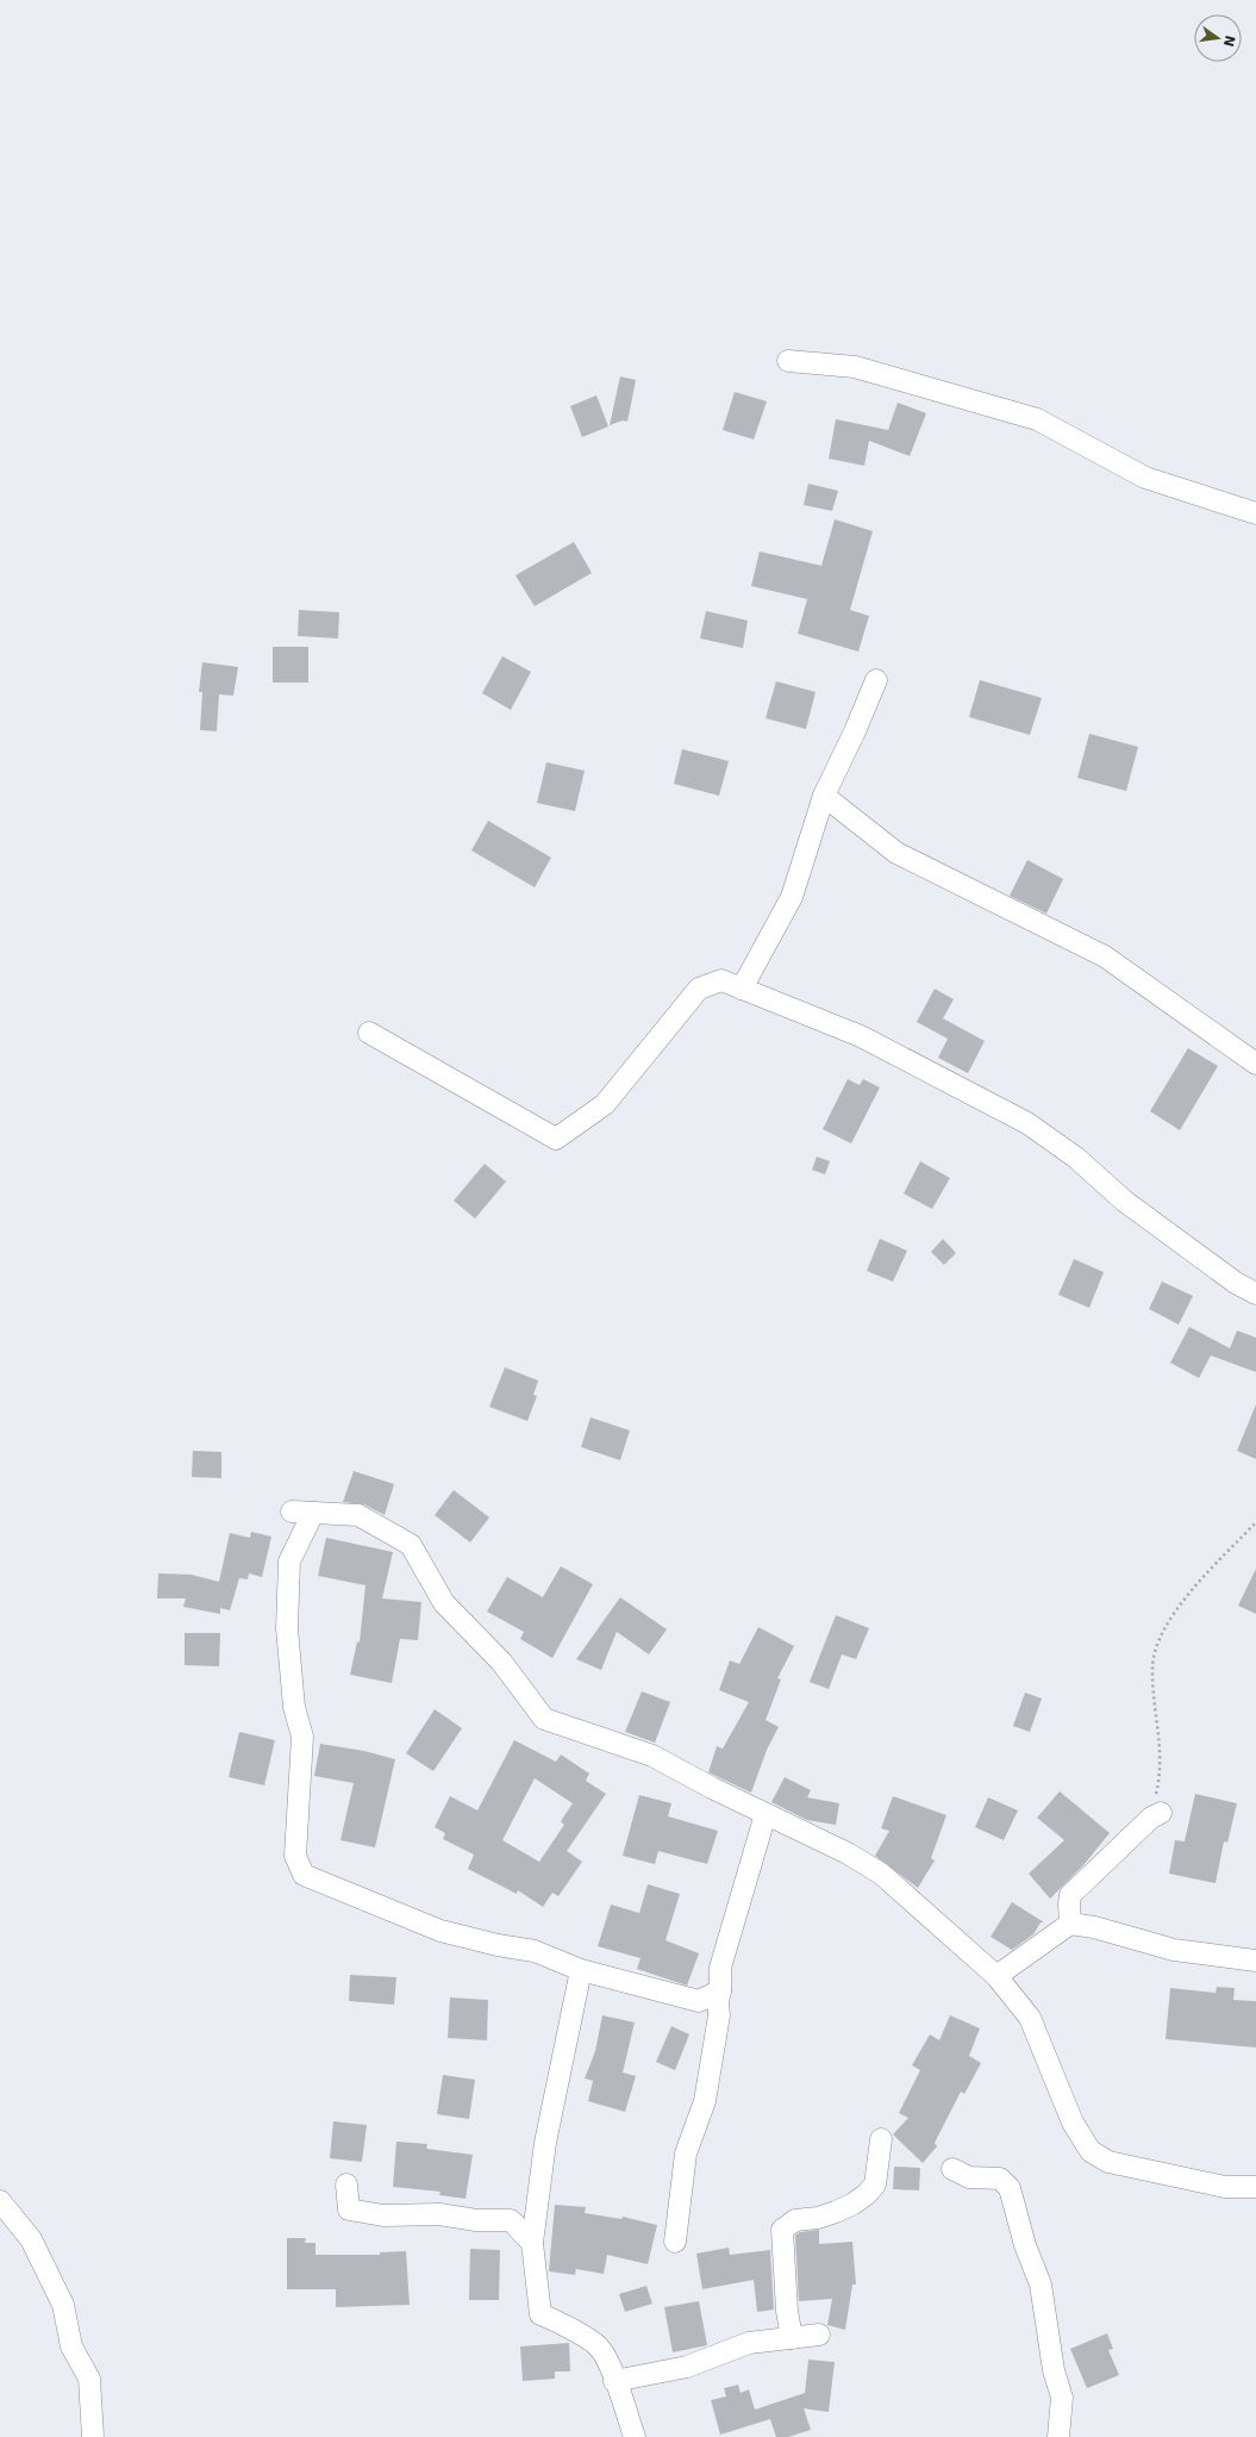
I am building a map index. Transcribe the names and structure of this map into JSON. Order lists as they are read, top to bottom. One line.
{"north":"right"}
